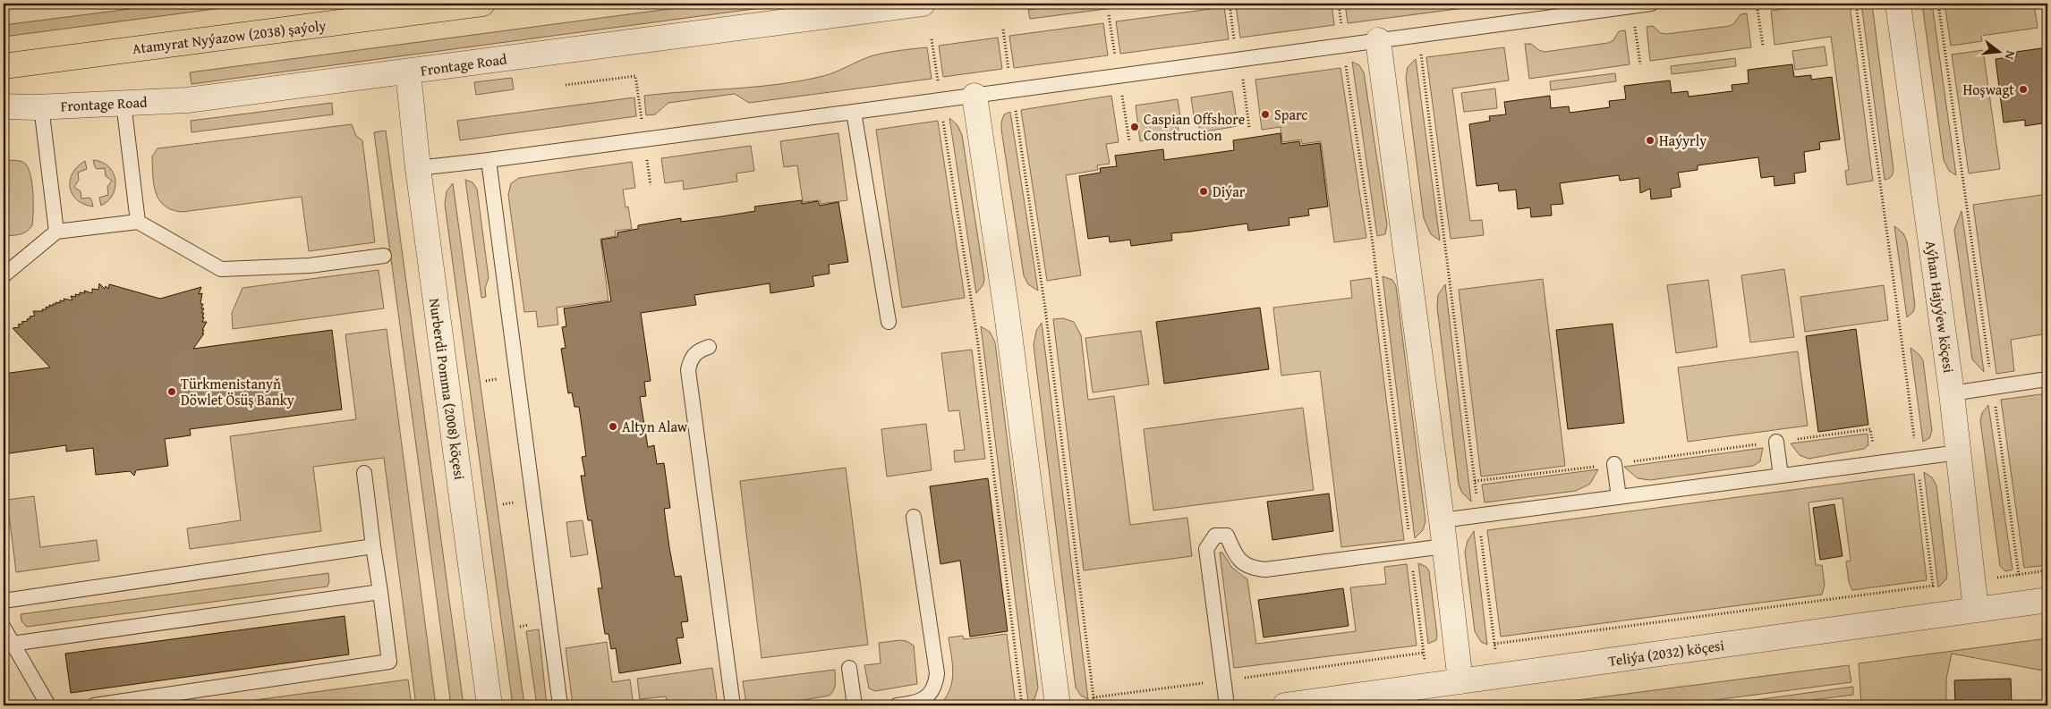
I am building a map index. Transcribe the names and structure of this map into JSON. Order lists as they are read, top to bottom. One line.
{"streets":{"main road":["Atamyrat Nyýazow (2038) şaýoly"],"street":["Frontage Road","Aýhan Hajyýew köçesi","Nurberdi Pomma (2008) köçesi","Teliýa (2032) köçesi"]},"crossings":[["Frontage Road","Nurberdi Pomma (2008) köçesi"],["Aýhan Hajyýew köçesi","Teliýa (2032) köçesi"]],"places":["Hoşwagt","Sparc","Caspian Offshore Construction","Haýyrly","Diýar","Türkmenistanyň Döwlet Ösüş Banky","Altyn Alaw"],"north":"right"}
